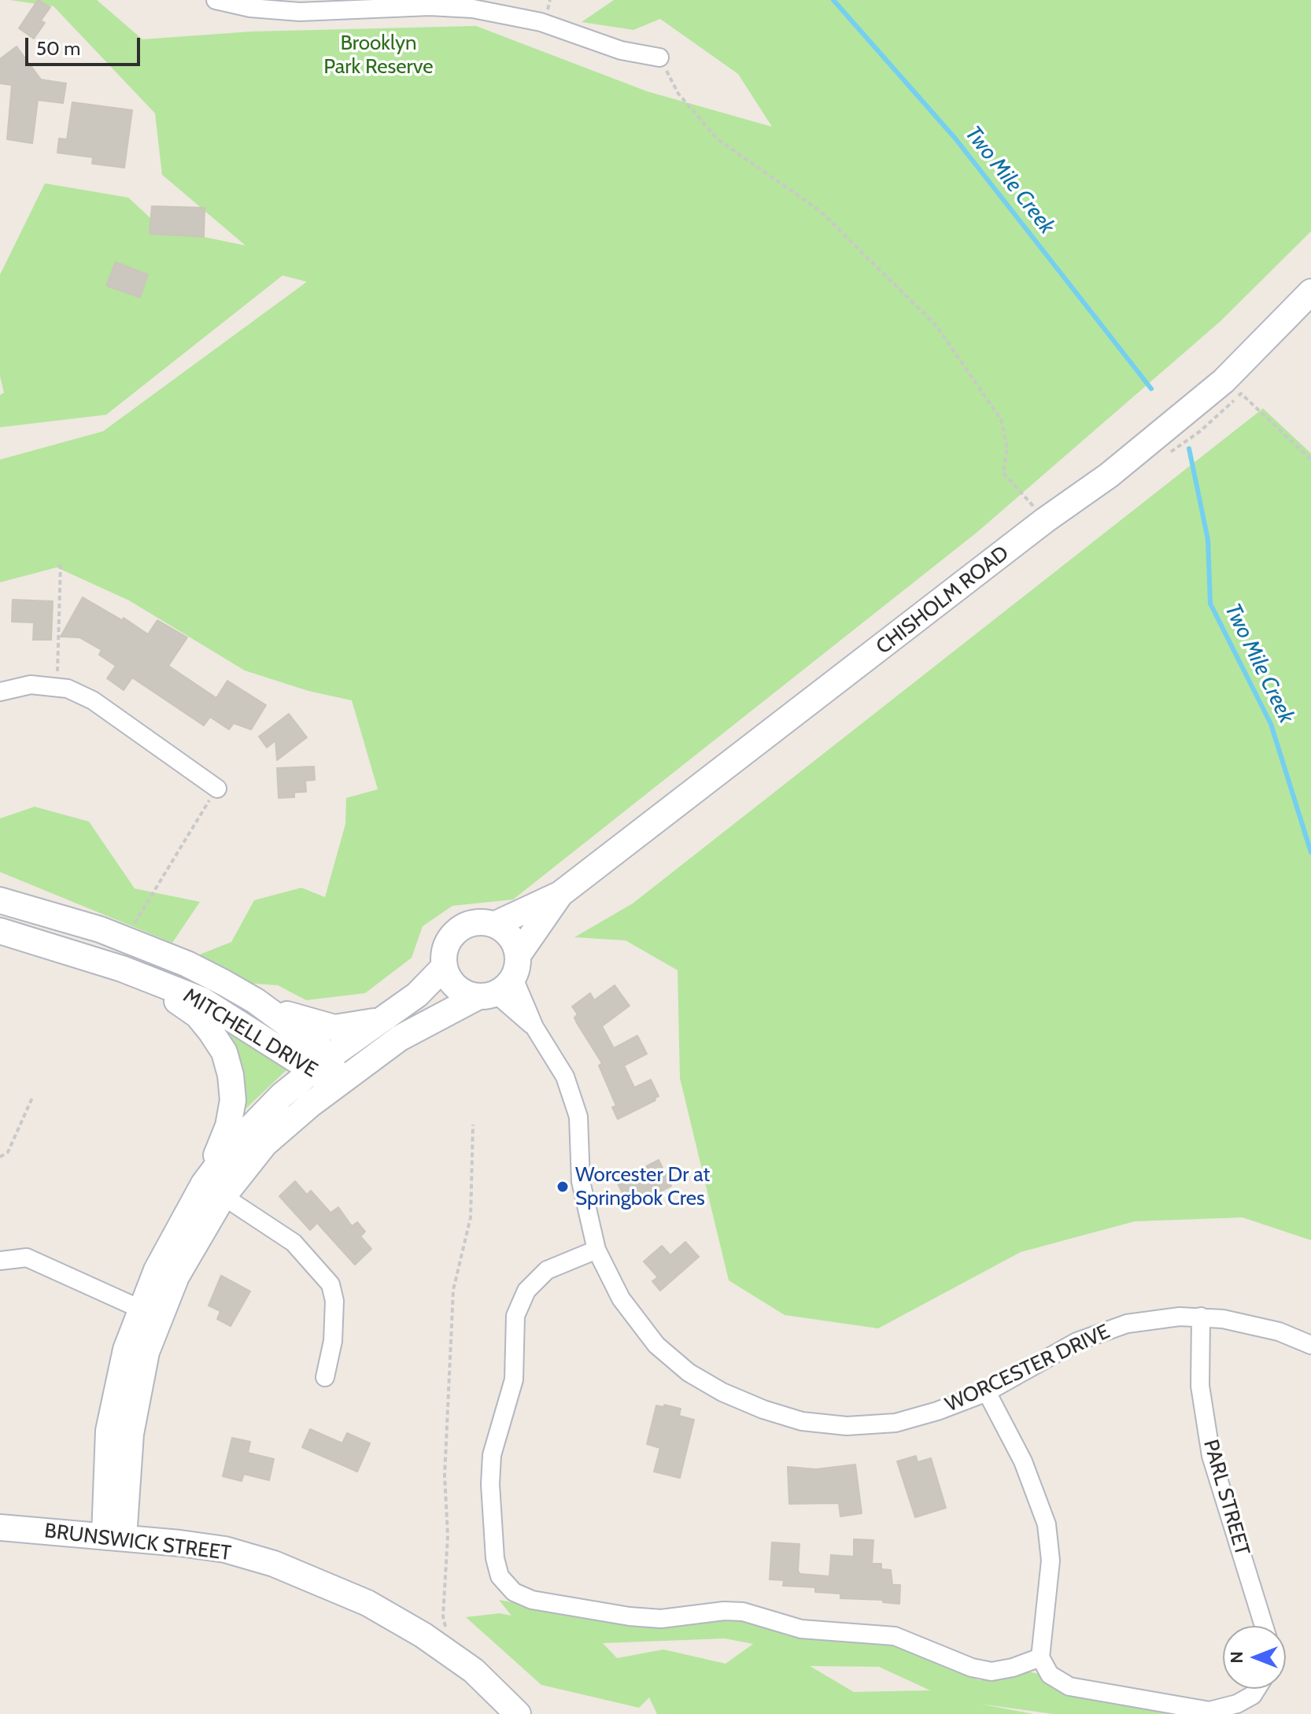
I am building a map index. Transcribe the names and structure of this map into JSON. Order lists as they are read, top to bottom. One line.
{"streets":{"main road":["CHISHOLM ROAD","MITCHELL DRIVE","BRUNSWICK STREET"],"street":["WORCESTER DRIVE","PARL STREET"]},"crossings":[["CHISHOLM ROAD","MITCHELL DRIVE"],["CHISHOLM ROAD","WORCESTER DRIVE"],["CHISHOLM ROAD","BRUNSWICK STREET"],["WORCESTER DRIVE","PARL STREET"]],"water":["Two Mile Creek"],"parks":["Brooklyn Park Reserve"],"places":["Worcester Dr at Springbok Cres"],"scale_bar":"50 m","north":"left"}
